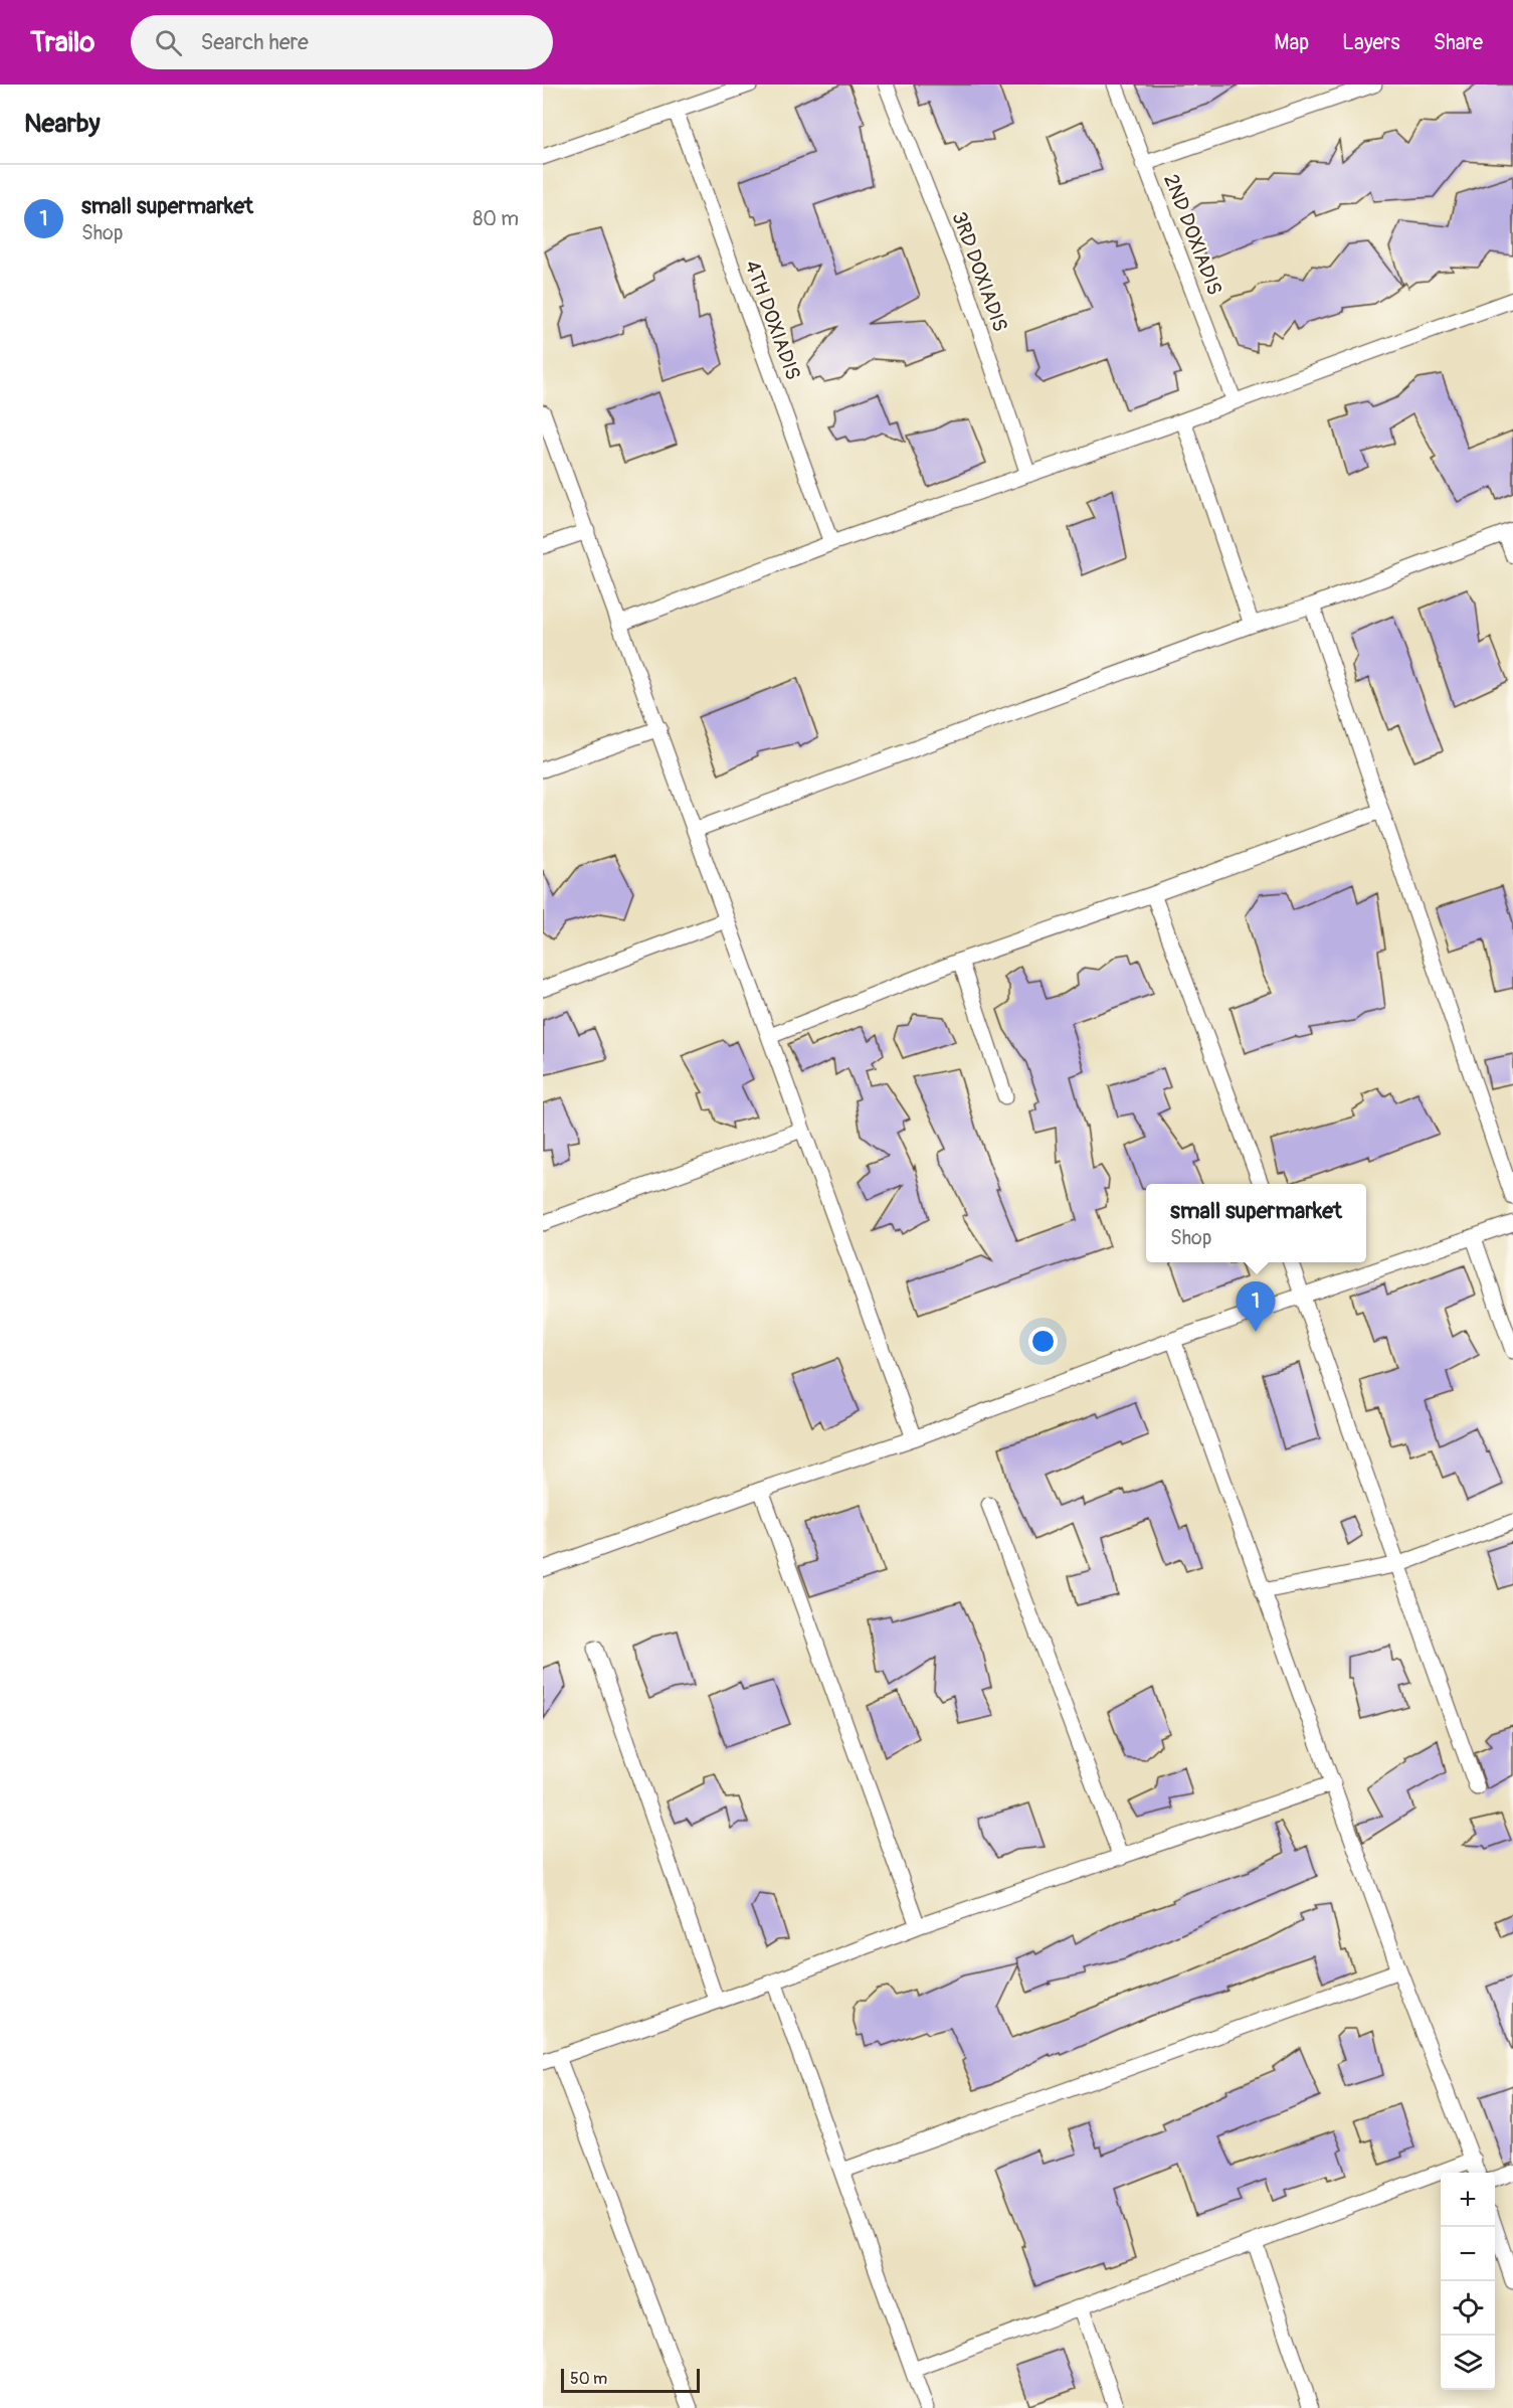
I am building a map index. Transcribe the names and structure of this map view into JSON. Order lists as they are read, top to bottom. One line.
{"streets":{"street":["2ND DOXIADIS","3RD DOXIADIS","4TH DOXIADIS"]},"scale_bar":"50 m","page":{"header":"Trailo","search":"Search here","nav":["Map","Layers","Share"],"heading":"Nearby","list":[{"mark":"1","name":"small supermarket","note":"Shop","value":"80 m"}],"popup":["small supermarket","Shop"],"pins":"1","map_buttons":["+","−"],"scale":"50 m"}}
